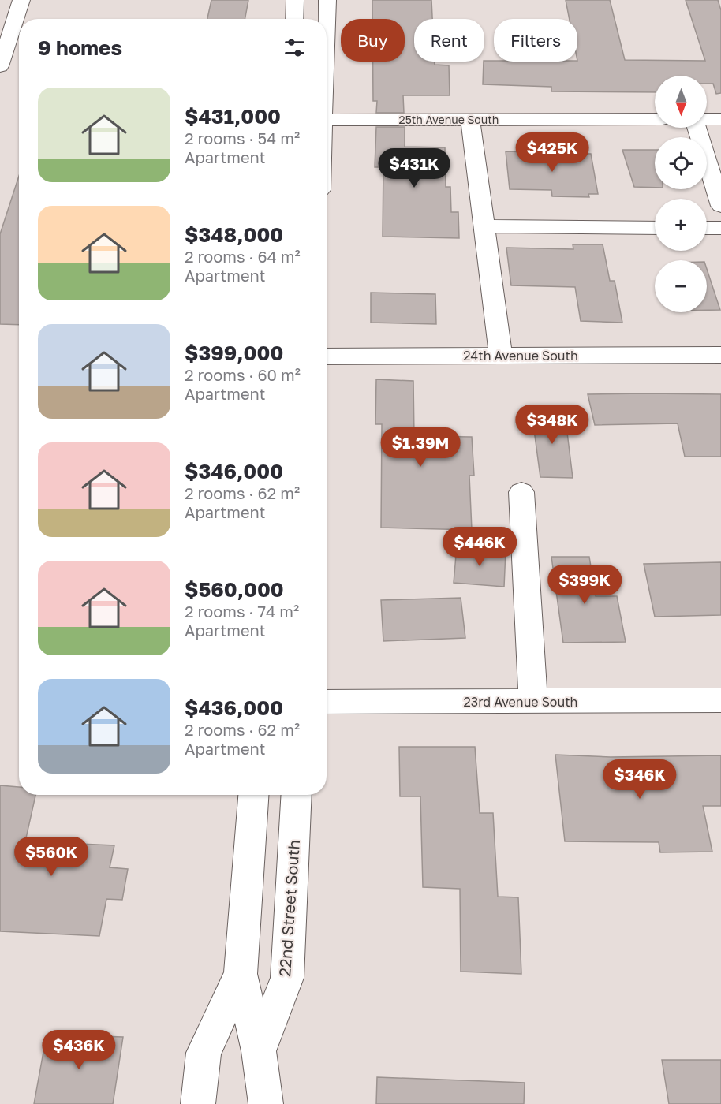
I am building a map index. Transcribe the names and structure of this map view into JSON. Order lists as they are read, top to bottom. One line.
{"streets":{"street":["25th Avenue South","24th Avenue South","23rd Avenue South","22nd Street South"]},"north":"bottom","page":{"chip":["Buy","Rent","Filters"],"heading":"9 homes","map_buttons":["+","−"],"list":[{"name":"$431,000","note":"2 rooms · 54 m² · Apartment"},{"name":"$348,000","note":"2 rooms · 64 m² · Apartment"},{"name":"$399,000","note":"2 rooms · 60 m² · Apartment"},{"name":"$346,000","note":"2 rooms · 62 m² · Apartment"},{"name":"$560,000","note":"2 rooms · 74 m² · Apartment"},{"name":"$436,000","note":"2 rooms · 62 m² · Apartment"}],"price":["$425K","$431K","$348K","$1.39M","$446K","$399K","$346K","$560K","$436K"]}}
